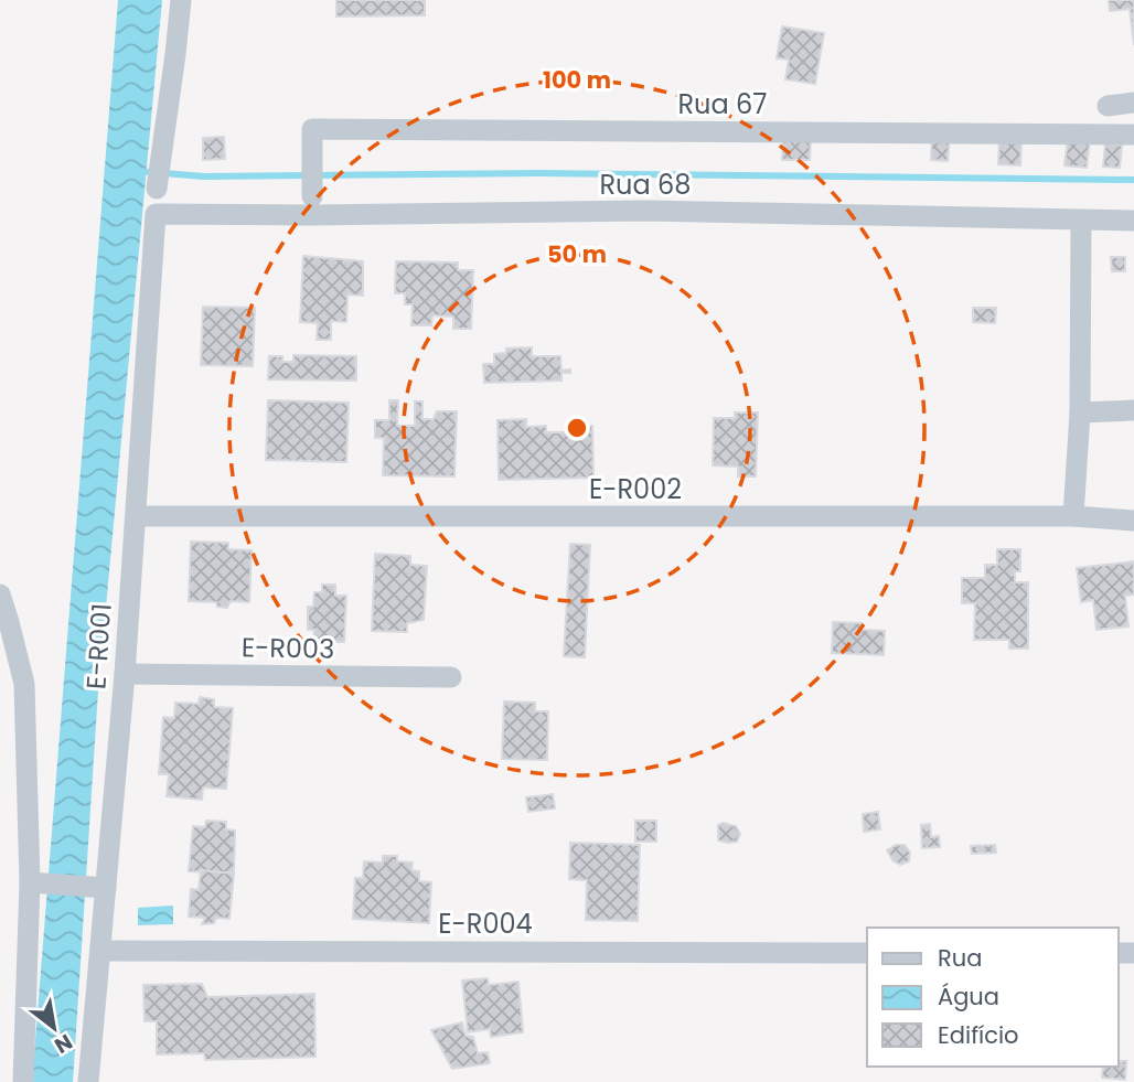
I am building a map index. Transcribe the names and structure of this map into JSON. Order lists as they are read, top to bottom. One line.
{"streets":{"street":["Rua 67","Rua 68","E-R002","E-R001","E-R003","E-R004"]},"crossings":[["Rua 68","E-R001"],["E-R002","E-R001"],["E-R001","E-R003"],["E-R001","E-R004"]],"legend":["Rua","Água","Edifício"],"north":"bottom right","rings":["100 m","50 m"]}
